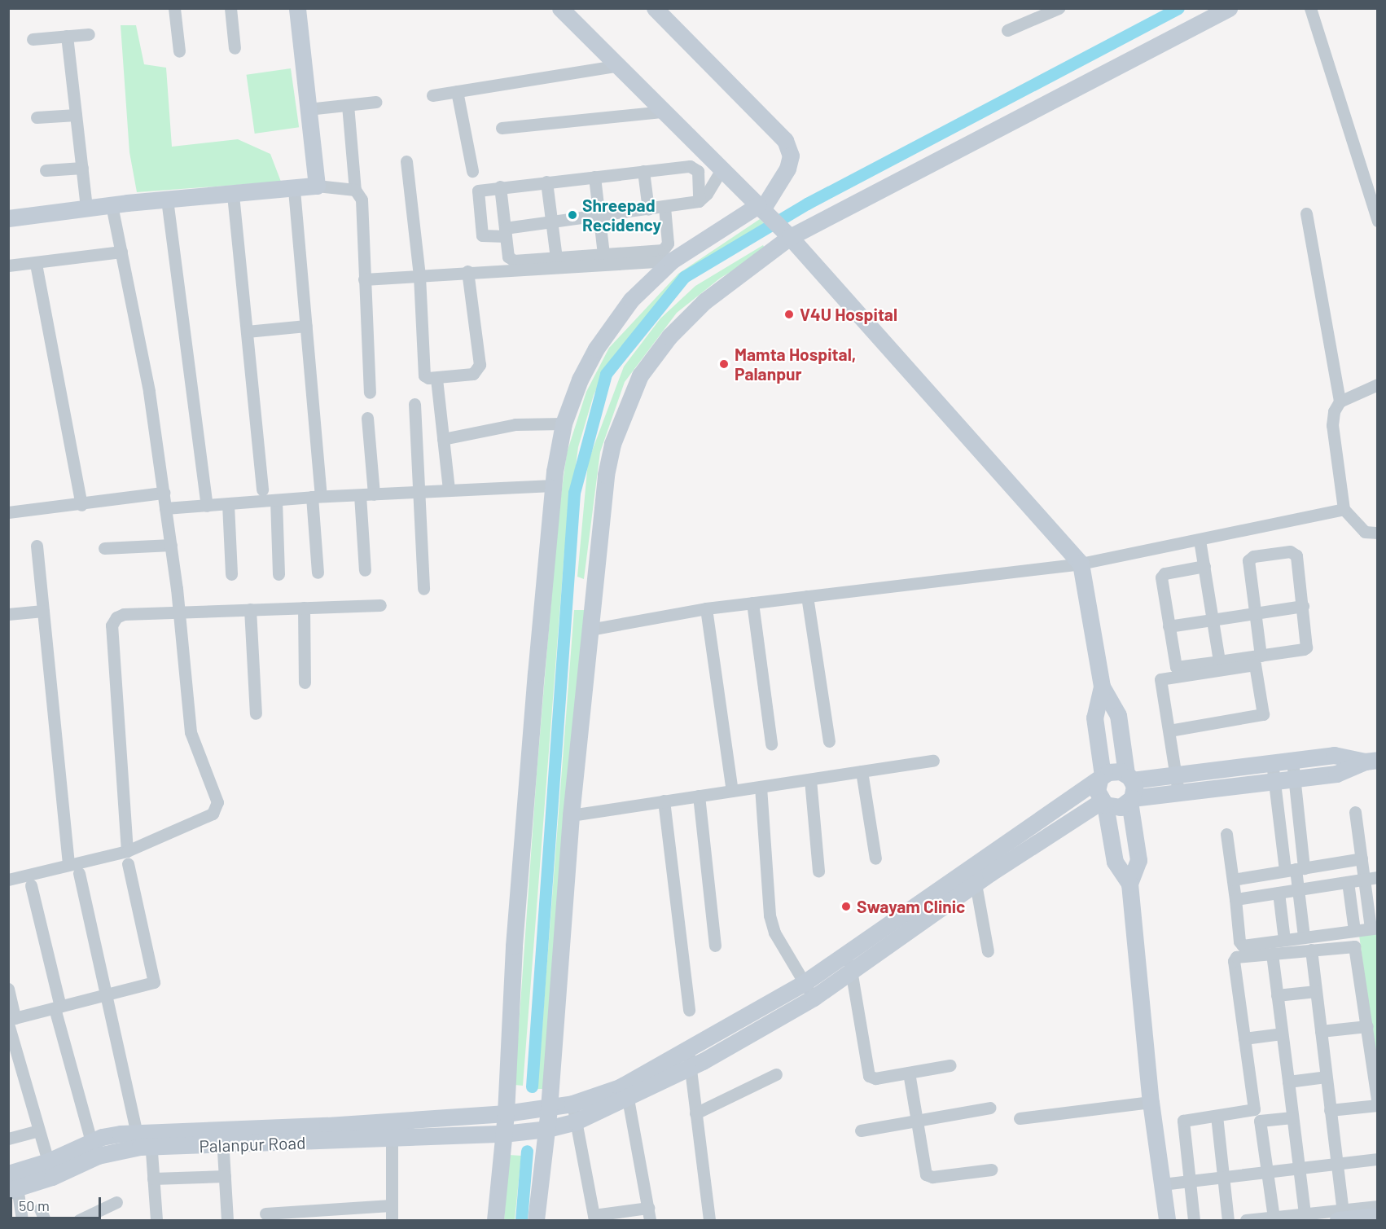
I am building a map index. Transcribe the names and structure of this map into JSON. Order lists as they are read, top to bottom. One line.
{"streets":{"street":["Palanpur Road"]},"places":["Shreepad Recidency","V4U Hospital","Mamta Hospital, Palanpur","Swayam Clinic"],"scale_bar":"50 m"}
